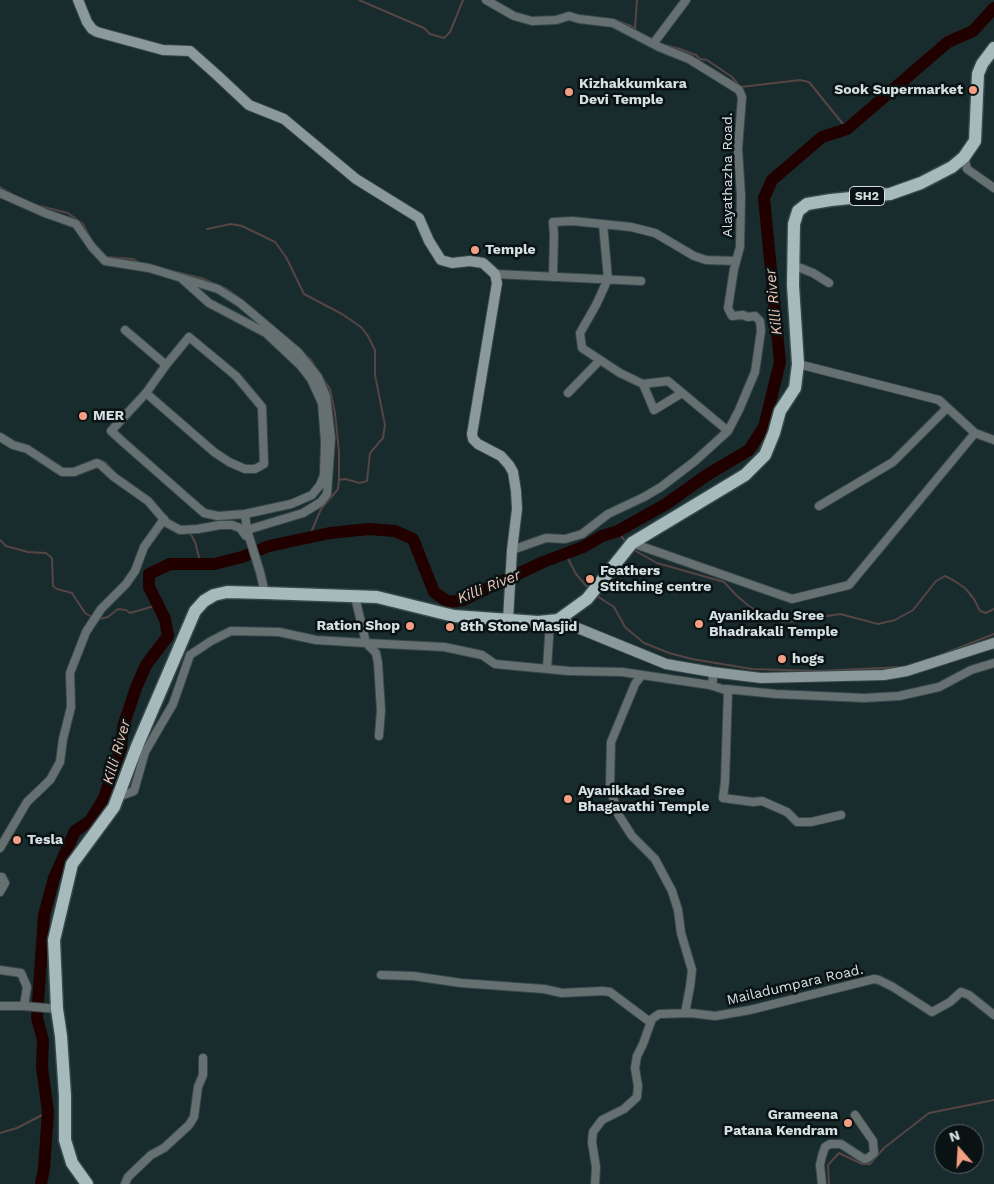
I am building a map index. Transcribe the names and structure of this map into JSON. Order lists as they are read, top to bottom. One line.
{"streets":{"main road":["SH2"],"street":["Alayathazha Road.","Mailadumpara Road."]},"water":["Killi River"],"places":["Sook Supermarket","Kizhakkumkara Devi Temple","Temple","MER","Feathers Stitching centre","Ayanikkadu Sree Bhadrakali Temple","Ration Shop","8th Stone Masjid","hogs","Ayanikkad Sree Bhagavathi Temple","Tesla","Grameena Patana Kendram"],"north":"top"}
